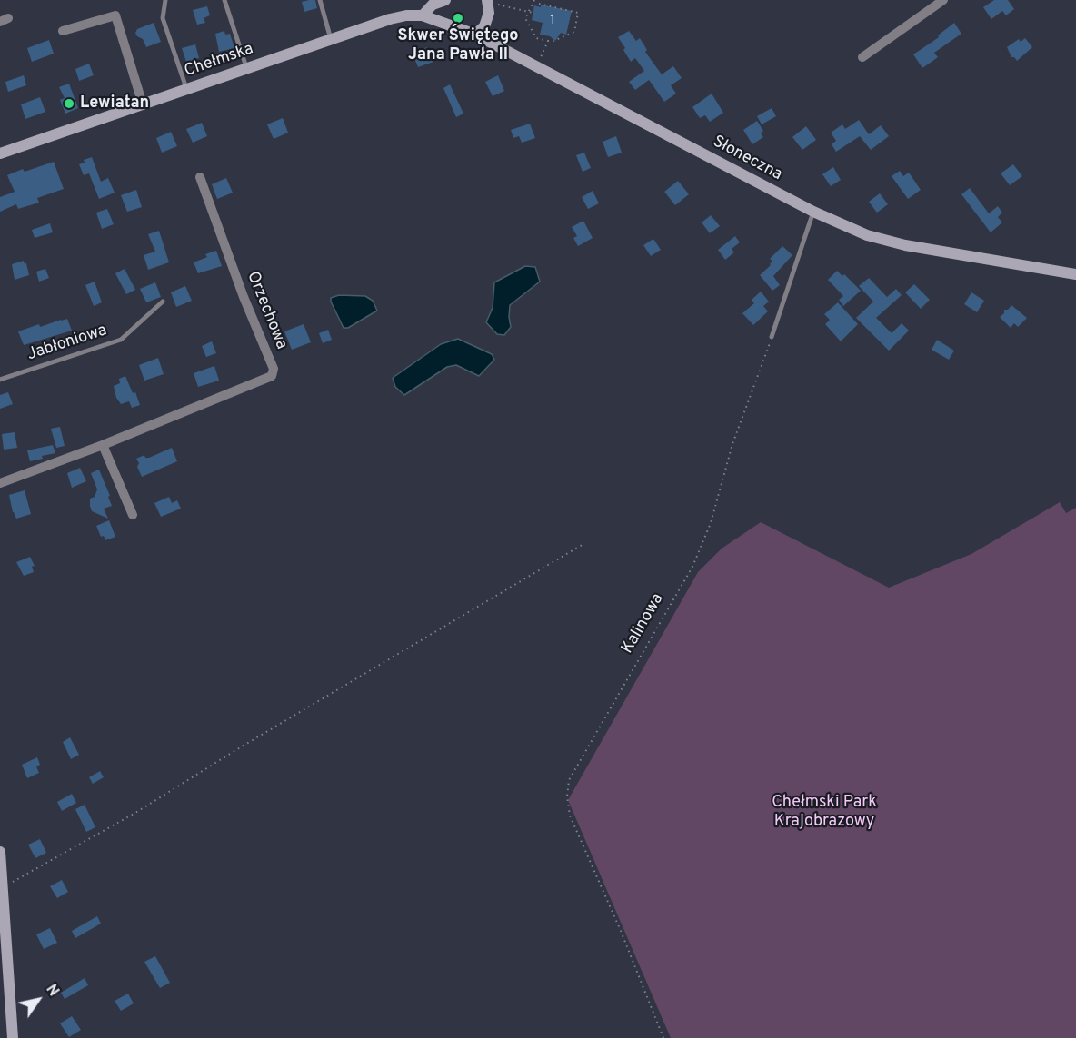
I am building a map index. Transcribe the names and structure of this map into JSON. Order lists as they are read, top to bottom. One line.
{"streets":{"main road":["Chełmska","Słoneczna"],"street":["Orzechowa"],"lane":["Jabłoniowa"],"path":["Kalinowa"]},"crossings":[["Chełmska","Słoneczna"]],"parks":["Chełmski Park Krajobrazowy"],"places":["Skwer Świętego Jana Pawła II","Lewiatan"],"house_numbers":["1"],"north":"top right"}
